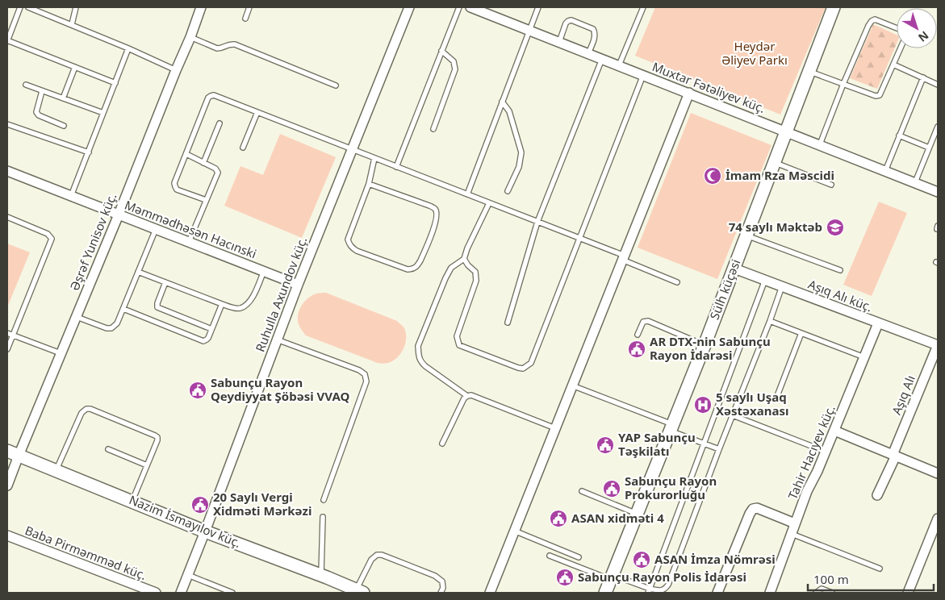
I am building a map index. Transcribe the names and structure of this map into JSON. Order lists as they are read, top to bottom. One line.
{"streets":{"street":["Muxtar Fətəliyev küç.","Məmmədhəsən Hacınski","Əşrəf Yunisov küç.","Sülh küçəsi","Ruhulla Axundov küç.","Aşıq Alı küç.","Aşıq Alı","Tahir Hacıyev küç.","Nazim İsmayılov küç.","Baba Pirməmməd küç."]},"crossings":[["Muxtar Fətəliyev küç.","Sülh küçəsi"],["Məmmədhəsən Hacınski","Əşrəf Yunisov küç."],["Məmmədhəsən Hacınski","Ruhulla Axundov küç."],["Əşrəf Yunisov küç.","Nazim İsmayılov küç."],["Sülh küçəsi","Aşıq Alı küç."],["Ruhulla Axundov küç.","Nazim İsmayılov küç."],["Aşıq Alı küç.","Aşıq Alı"],["Aşıq Alı küç.","Tahir Hacıyev küç."]],"parks":["Heydər Əliyev Parkı"],"places":{"mosque":["İmam Rza Məscidi"],"school or university":["74 saylı Məktəb"],"public building":["AR DTX-nin Sabunçu Rayon İdarəsi","Sabunçu Rayon Qeydiyyat Şöbəsi VVAQ","YAP Sabunçu Təşkilatı","Sabunçu Rayon Prokurorluğu","20 Saylı Vergi Xidməti Mərkəzi","ASAN xidməti 4","ASAN İmza Nömrəsi","Sabunçu Rayon Polis İdarəsi"],"hospital":["5 saylı Uşaq Xəstəxanası"]},"scale_bar":"100 m","north":"bottom right"}
